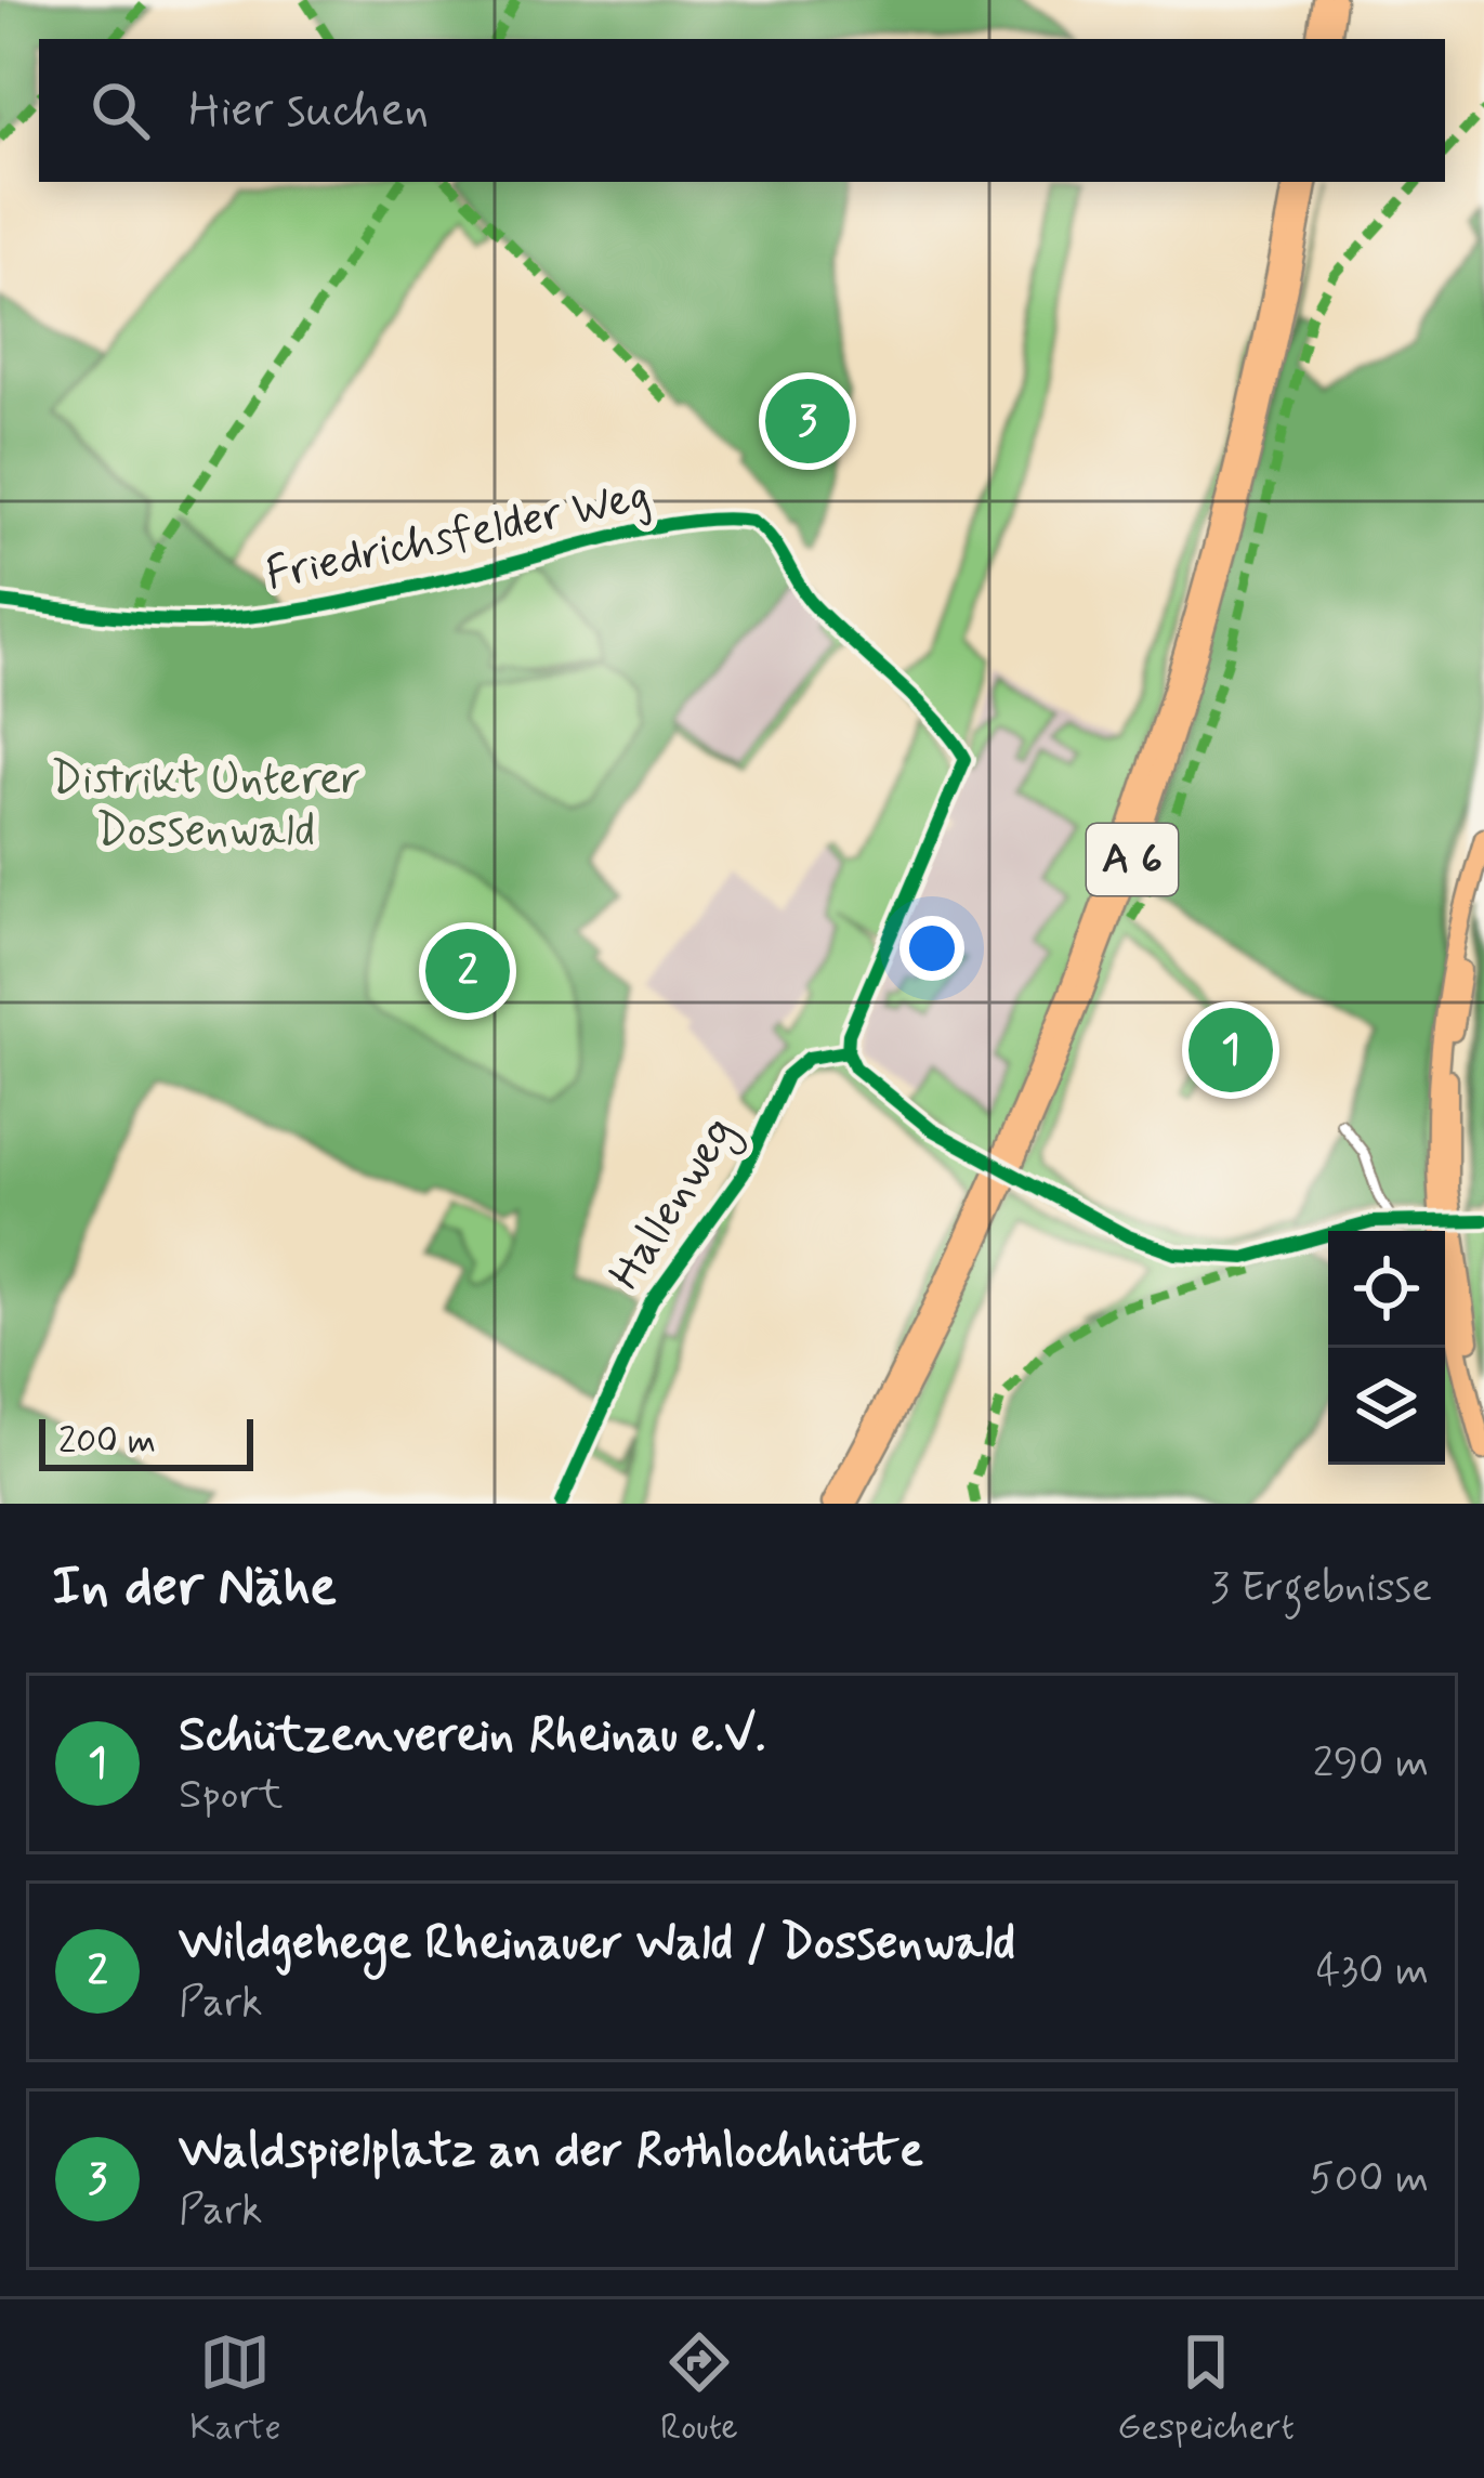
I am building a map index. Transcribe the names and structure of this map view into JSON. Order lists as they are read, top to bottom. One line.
{"streets":{"highway":["A 6"],"street":["Friedrichsfelder Weg","Hallenweg"]},"crossings":[["Friedrichsfelder Weg","Hallenweg"]],"parks":["Distrikt Unterer Dossenwald"],"scale_bar":"200 m","page":{"search":"Hier suchen","pins":["3","2","1"],"scale":"200 m","heading":["In der Nähe","3 Ergebnisse"],"list":[{"mark":"1","name":"Schützenverein Rheinau e.V.","note":"Sport","value":"290 m"},{"mark":"2","name":"Wildgehege Rheinauer Wald / Dossenwald","note":"Park","value":"430 m"},{"mark":"3","name":"Waldspielplatz an der Rothlochhütte","note":"Park","value":"500 m"}],"nav":["Karte","Route","Gespeichert"]}}
